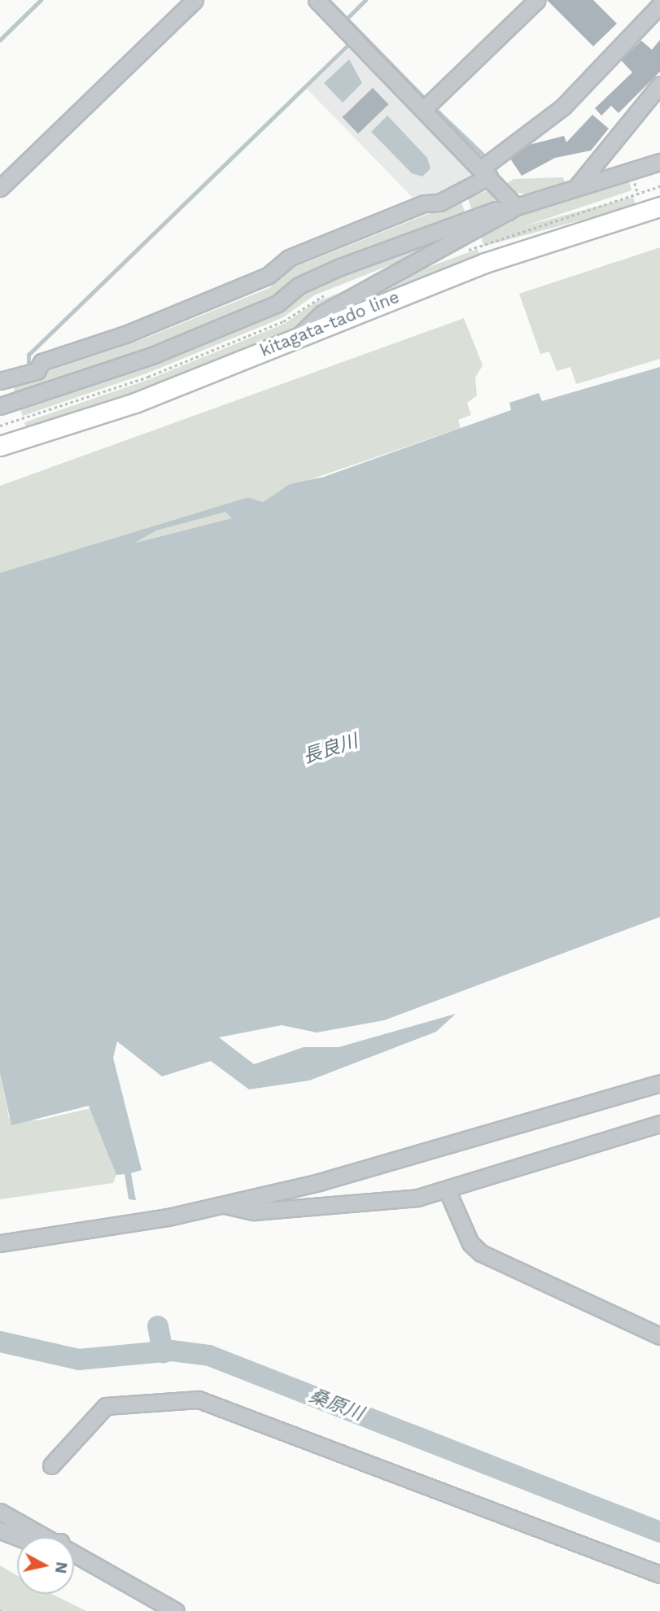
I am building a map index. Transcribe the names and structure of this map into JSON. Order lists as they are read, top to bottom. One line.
{"streets":{"main road":["kitagata-tado line"]},"water":["長良川","桑原川"],"north":"right"}
